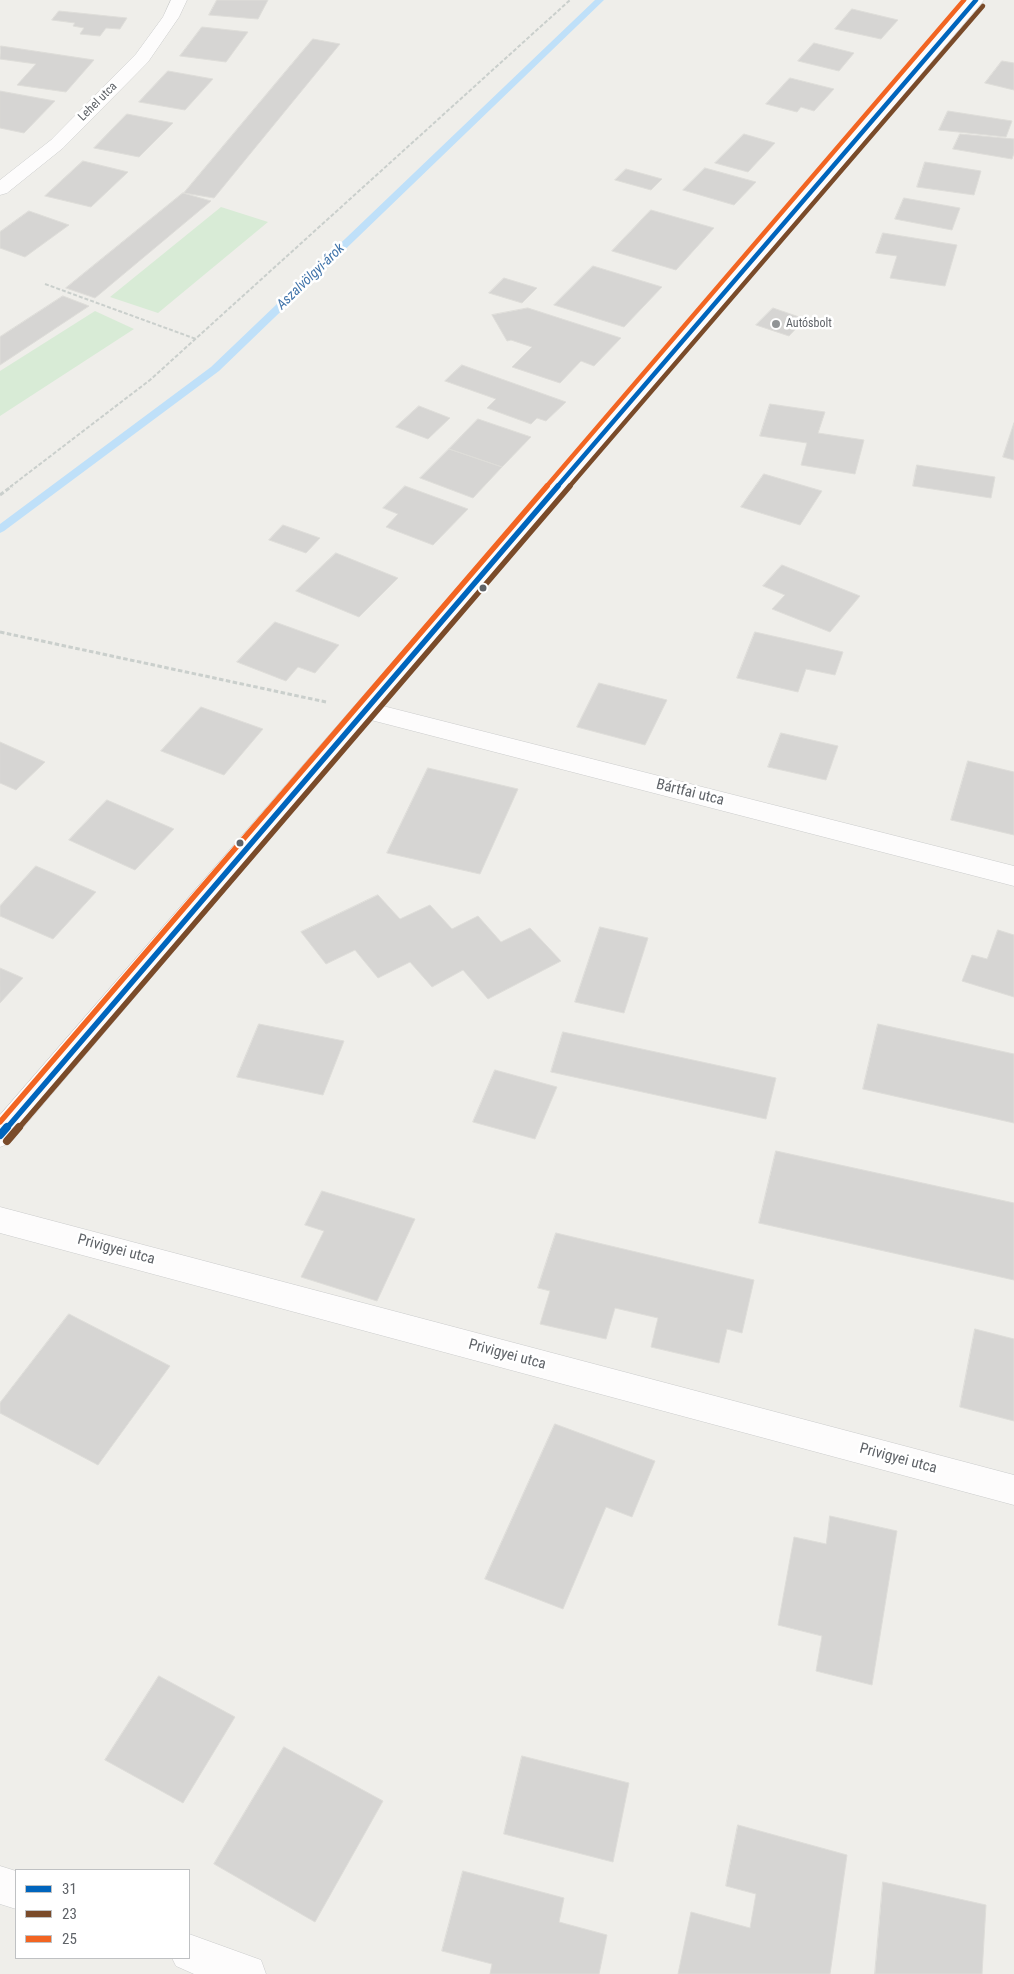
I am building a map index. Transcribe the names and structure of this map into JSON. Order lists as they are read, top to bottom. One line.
{"streets":{"street":["Lehel utca","Bártfai utca","Privigyei utca"]},"water":["Aszalvölgyi-árok"],"places":["Autósbolt"],"lines":["transit line 31","transit line 25","transit line 23"],"legend":["31","23","25"]}
